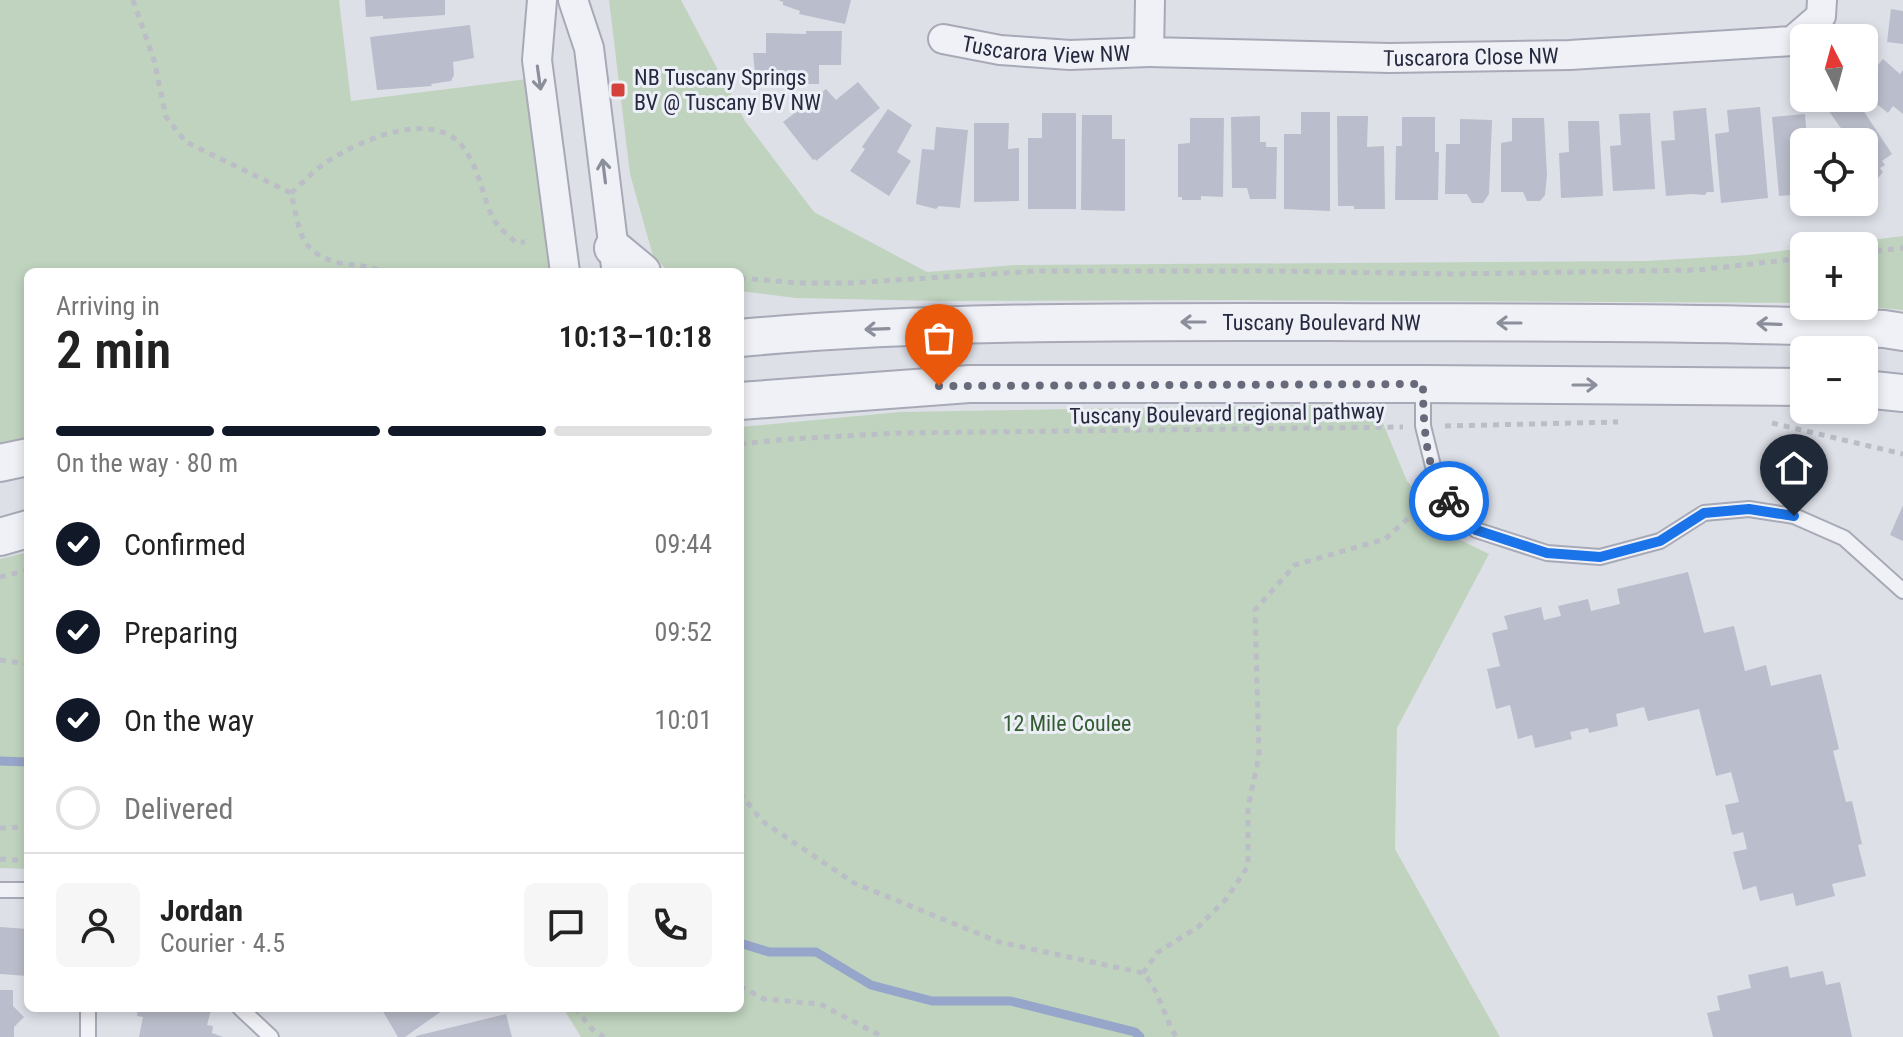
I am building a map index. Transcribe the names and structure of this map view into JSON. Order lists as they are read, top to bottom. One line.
{"streets":{"street":["Tuscarora View NW","Tuscarora Close NW","Tuscany Boulevard NW"],"path":["Tuscany Boulevard regional pathway"]},"crossings":[["Tuscarora View NW","Tuscarora Close NW"]],"parks":["12 Mile Coulee"],"places":{"transit":["NB Tuscany Springs BV @ Tuscany BV NW"]},"north":"top","page":{"map_buttons":["+","−"],"heading":["2 min","Arriving in","10:13–10:18"],"panel":["Jordan","Courier · 4.5"],"bar":"On the way · 80 m","list":[["Confirmed","09:44"],["Preparing","09:52"],["On the way","10:01"],"Delivered"]}}
